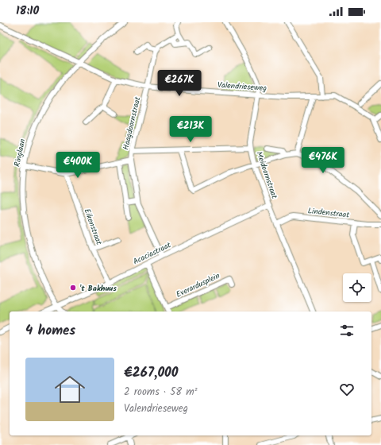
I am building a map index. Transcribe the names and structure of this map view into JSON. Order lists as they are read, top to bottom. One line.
{"streets":{"street":["Valendrieseweg","Haagdoornstraat","Ringlaan","Meidoornstraat","Lindenstraat","Eikenstraat","Acaciastraat","Everardusplein"]},"crossings":[["Valendrieseweg","Haagdoornstraat"],["Valendrieseweg","Ringlaan"],["Valendrieseweg","Meidoornstraat"],["Haagdoornstraat","Acaciastraat"],["Ringlaan","Acaciastraat"],["Meidoornstraat","Lindenstraat"],["Meidoornstraat","Acaciastraat"],["Eikenstraat","Acaciastraat"]],"places":["'t Bakhuus"],"page":{"status":"18:10","price":["€267K","€213K","€476K","€400K"],"heading":"4 homes","list":[{"name":"€267,000","note":"2 rooms · 58 m² · Valendrieseweg"}]}}
